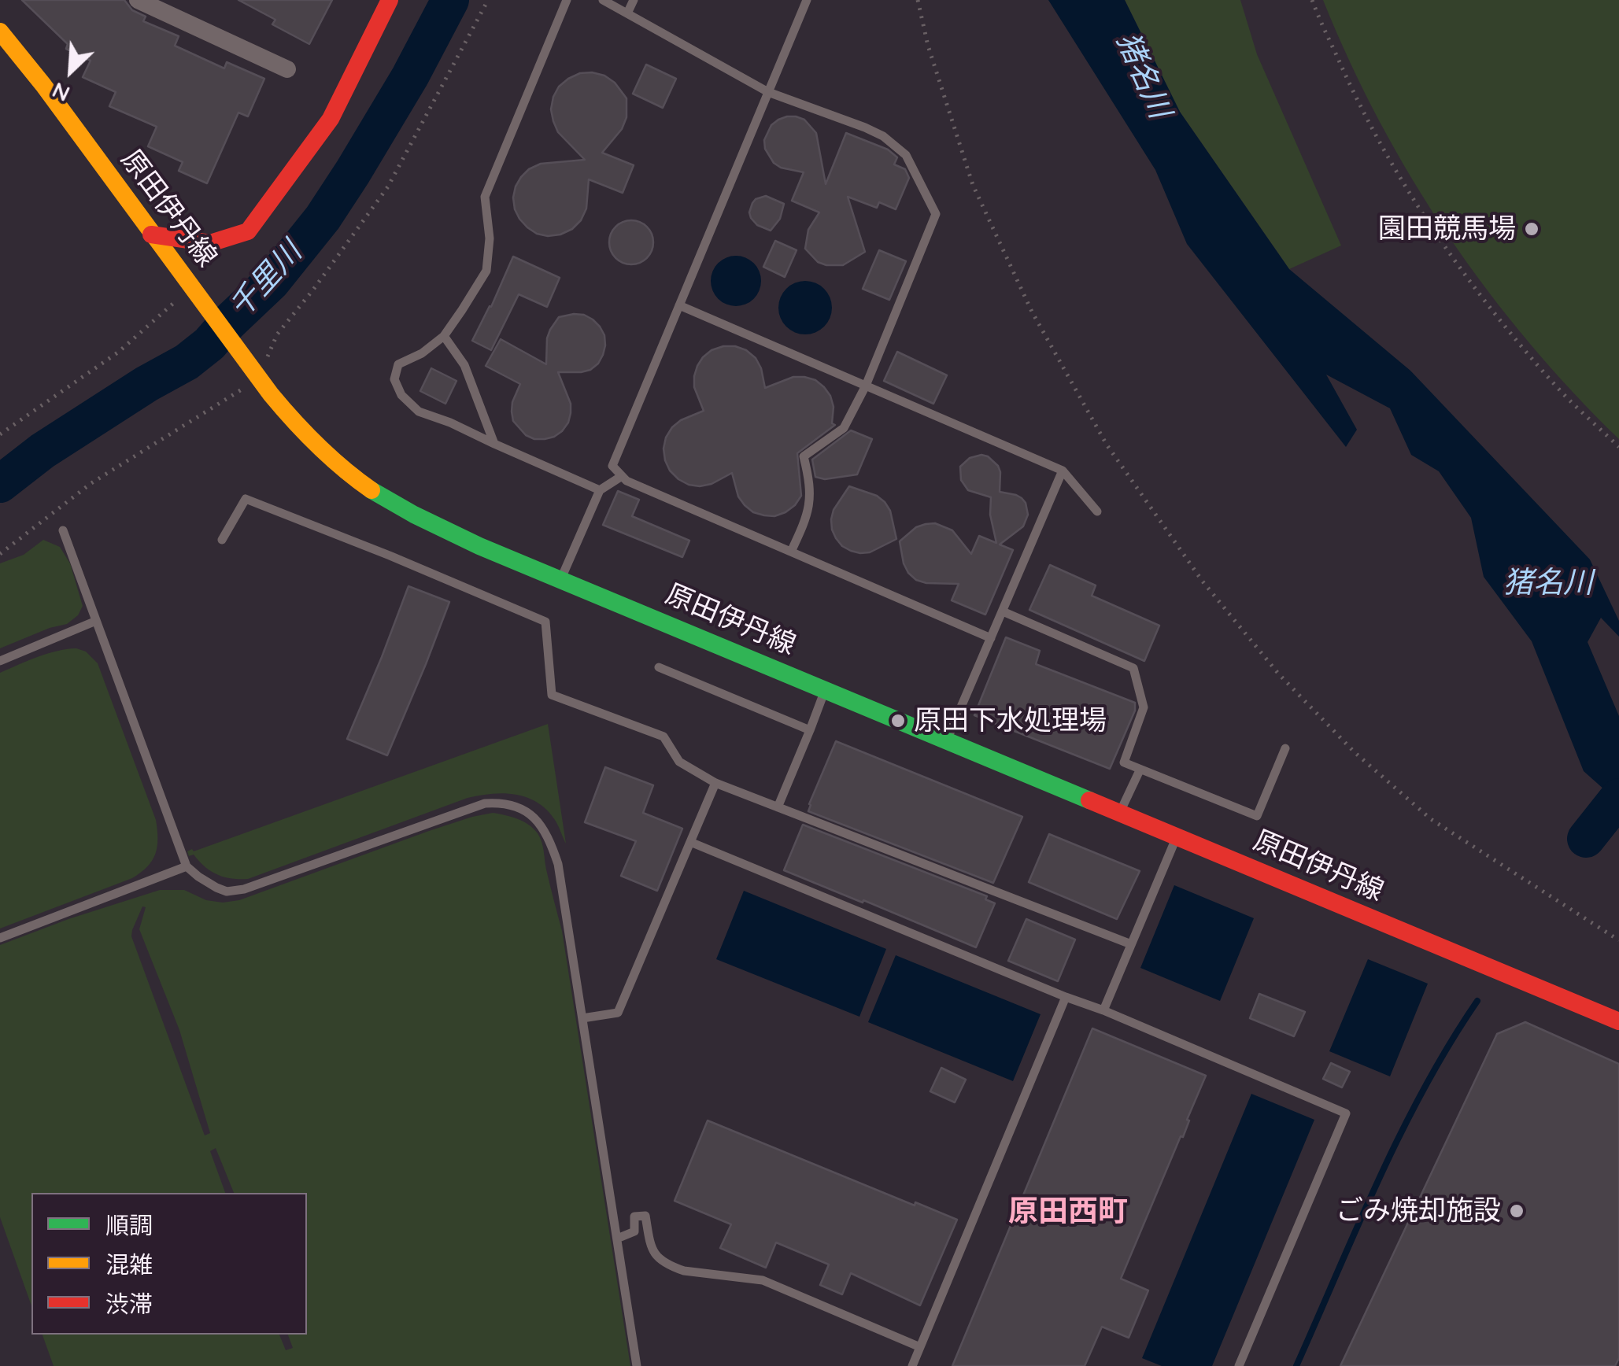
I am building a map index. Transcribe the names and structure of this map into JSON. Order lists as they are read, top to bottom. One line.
{"streets":{"street":["原田伊丹線"]},"districts":["原田西町"],"water":["猪名川","千里川"],"places":["園田競馬場","原田下水処理場","ごみ焼却施設"],"legend":["順調","混雑","渋滞"],"north":"bottom left"}
